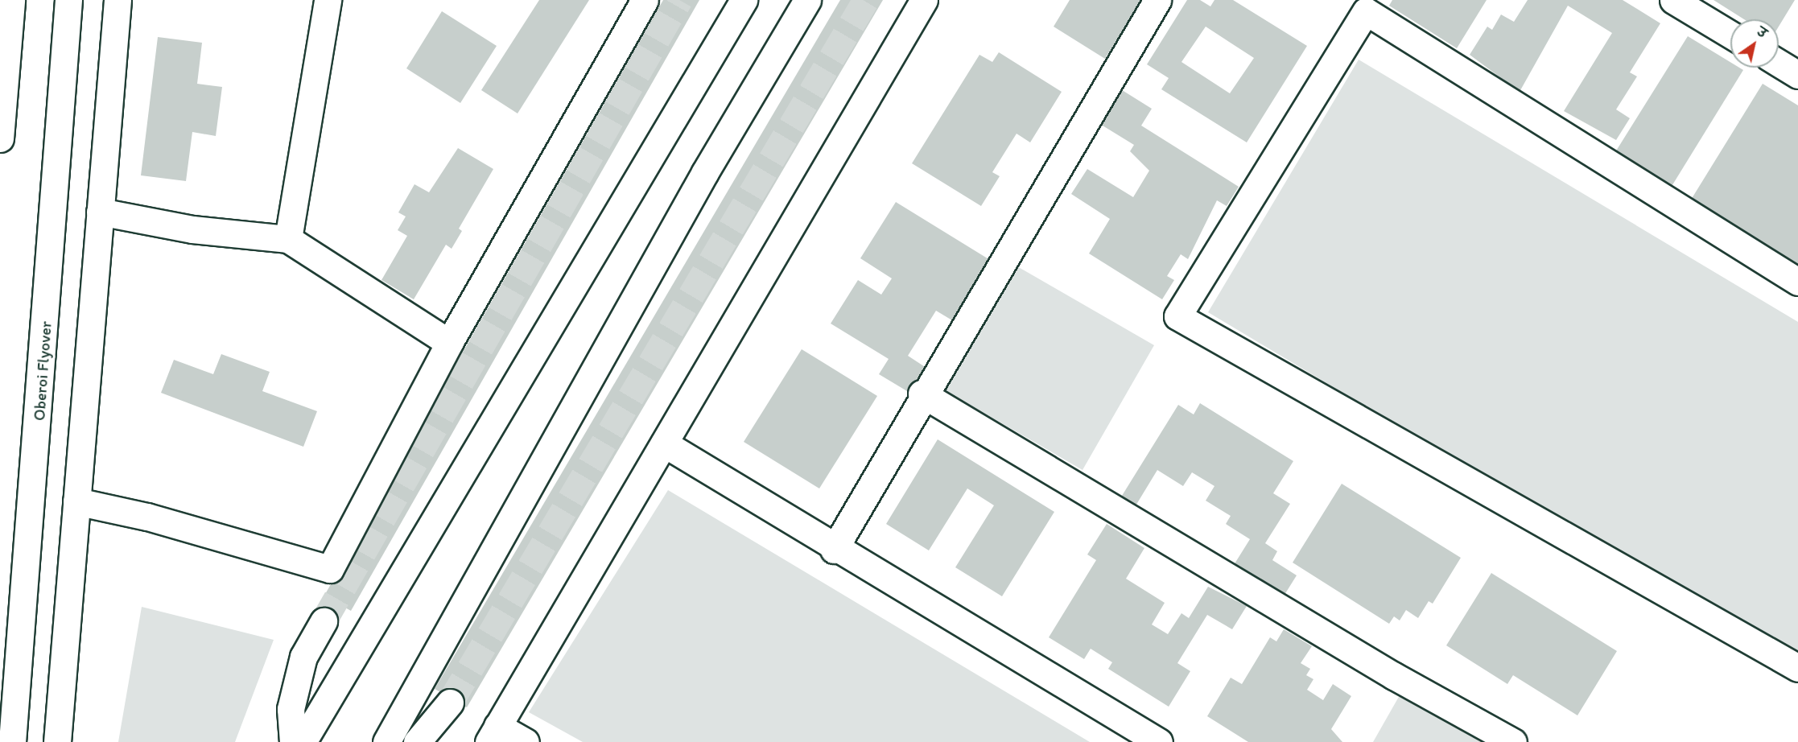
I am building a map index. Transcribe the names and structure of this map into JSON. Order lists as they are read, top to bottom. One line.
{"streets":{"street":["Oberoi Flyover"]},"north":"top right"}
